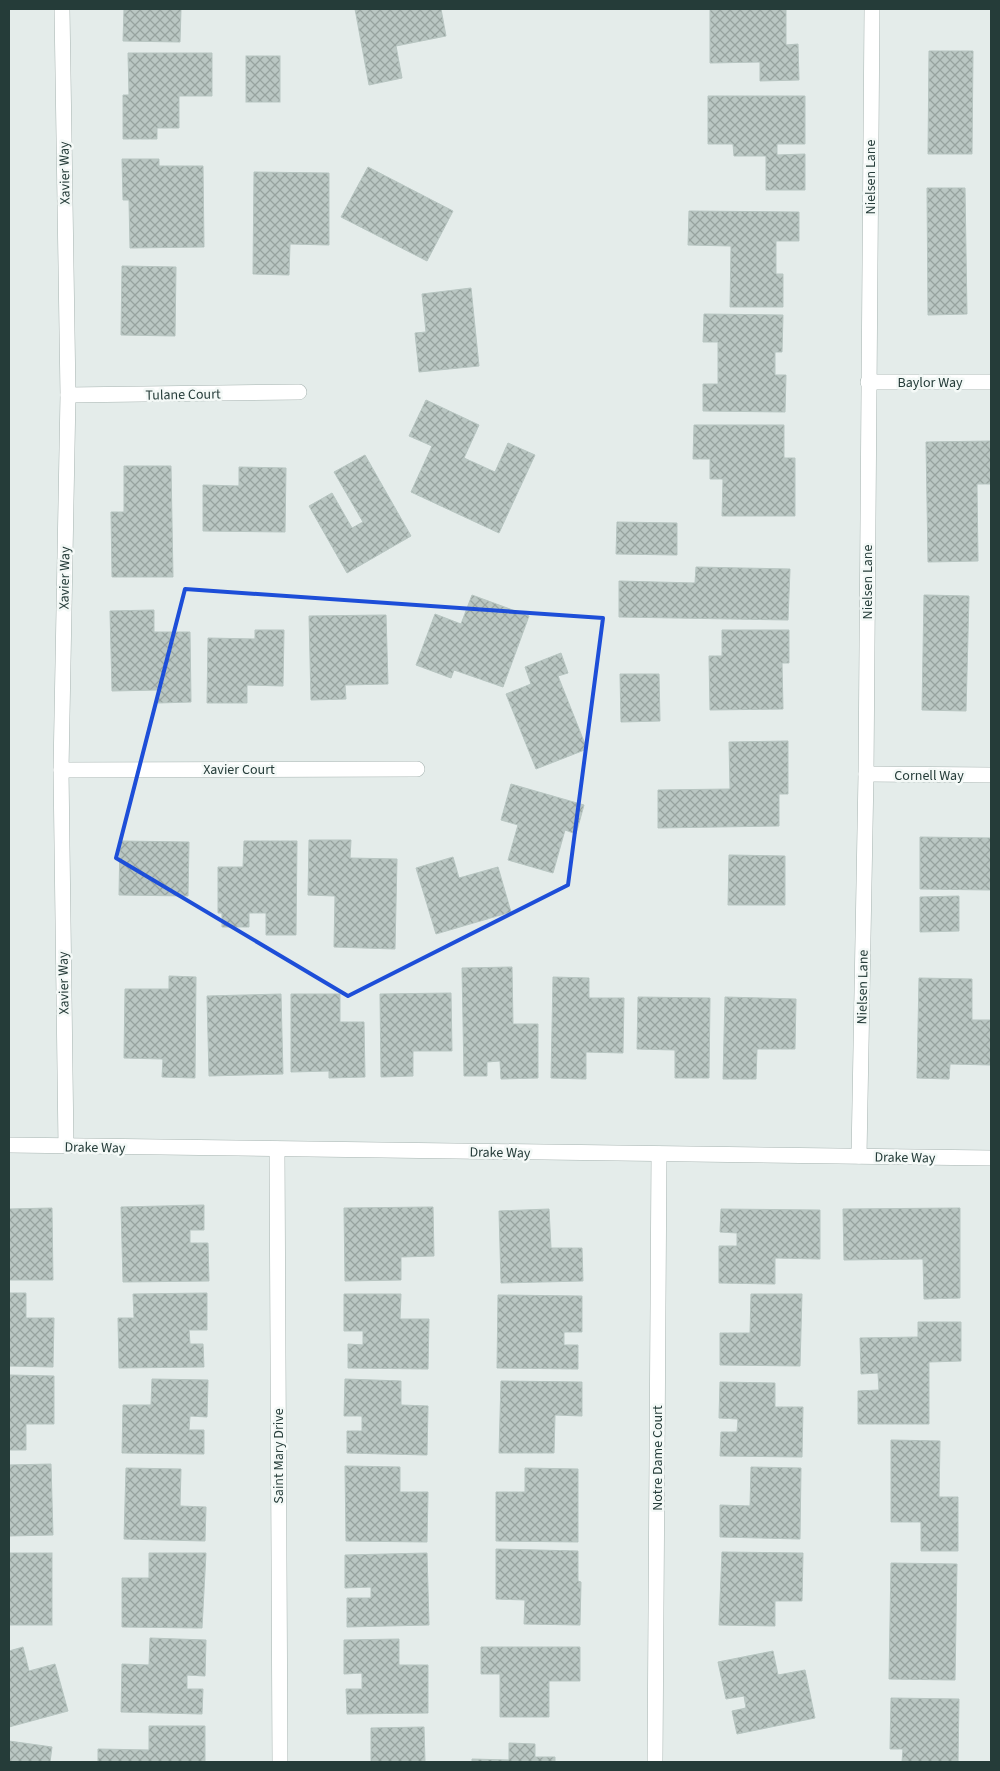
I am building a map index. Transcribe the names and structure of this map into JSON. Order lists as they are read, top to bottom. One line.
{"streets":{"street":["Xavier Way","Nielsen Lane","Baylor Way","Tulane Court","Xavier Court","Cornell Way","Drake Way","Saint Mary Drive","Notre Dame Court"]},"crossings":[["Xavier Way","Tulane Court"],["Xavier Way","Xavier Court"],["Xavier Way","Drake Way"],["Nielsen Lane","Baylor Way"],["Nielsen Lane","Cornell Way"],["Nielsen Lane","Drake Way"],["Drake Way","Saint Mary Drive"],["Drake Way","Notre Dame Court"]]}
